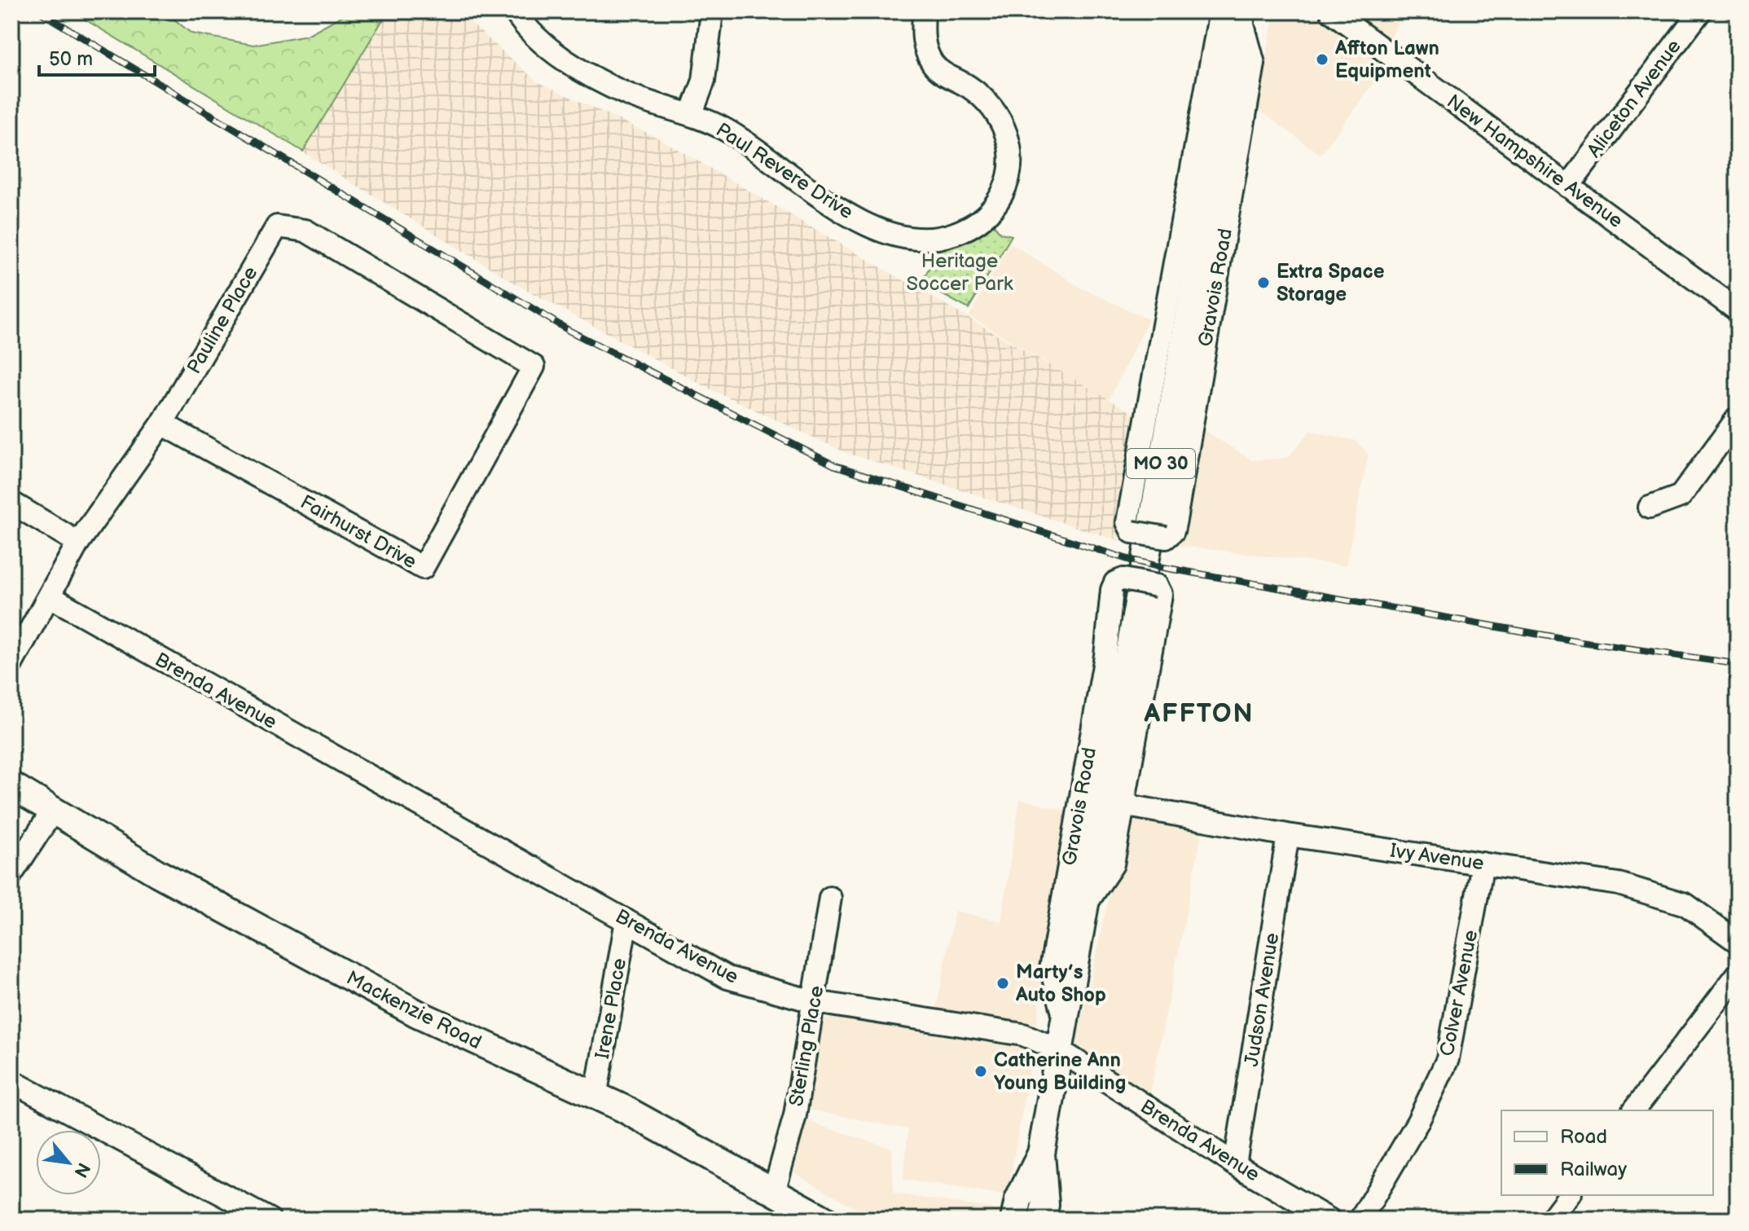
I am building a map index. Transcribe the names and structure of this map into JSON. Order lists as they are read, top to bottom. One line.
{"streets":{"main road":["Gravois Road","MO 30","Mackenzie Road"],"street":["Aliceton Avenue","New Hampshire Avenue","Paul Revere Drive","Pauline Place","Fairhurst Drive","Brenda Avenue","Ivy Avenue","Colver Avenue","Judson Avenue","Irene Place","Sterling Place"]},"crossings":[["Aliceton Avenue","New Hampshire Avenue"],["Gravois Road","Brenda Avenue"],["Gravois Road","Ivy Avenue"],["Pauline Place","Fairhurst Drive"],["Pauline Place","Brenda Avenue"],["Brenda Avenue","Judson Avenue"],["Brenda Avenue","Irene Place"],["Brenda Avenue","Sterling Place"],["Ivy Avenue","Colver Avenue"],["Ivy Avenue","Judson Avenue"],["Irene Place","Mackenzie Road"],["Mackenzie Road","Sterling Place"]],"districts":["AFFTON"],"parks":["Heritage Soccer Park"],"places":["Affton Lawn Equipment","Extra Space Storage","Marty’s Auto Shop","Catherine Ann Young Building"],"legend":["Road","Railway"],"scale_bar":"50 m","north":"bottom right"}
